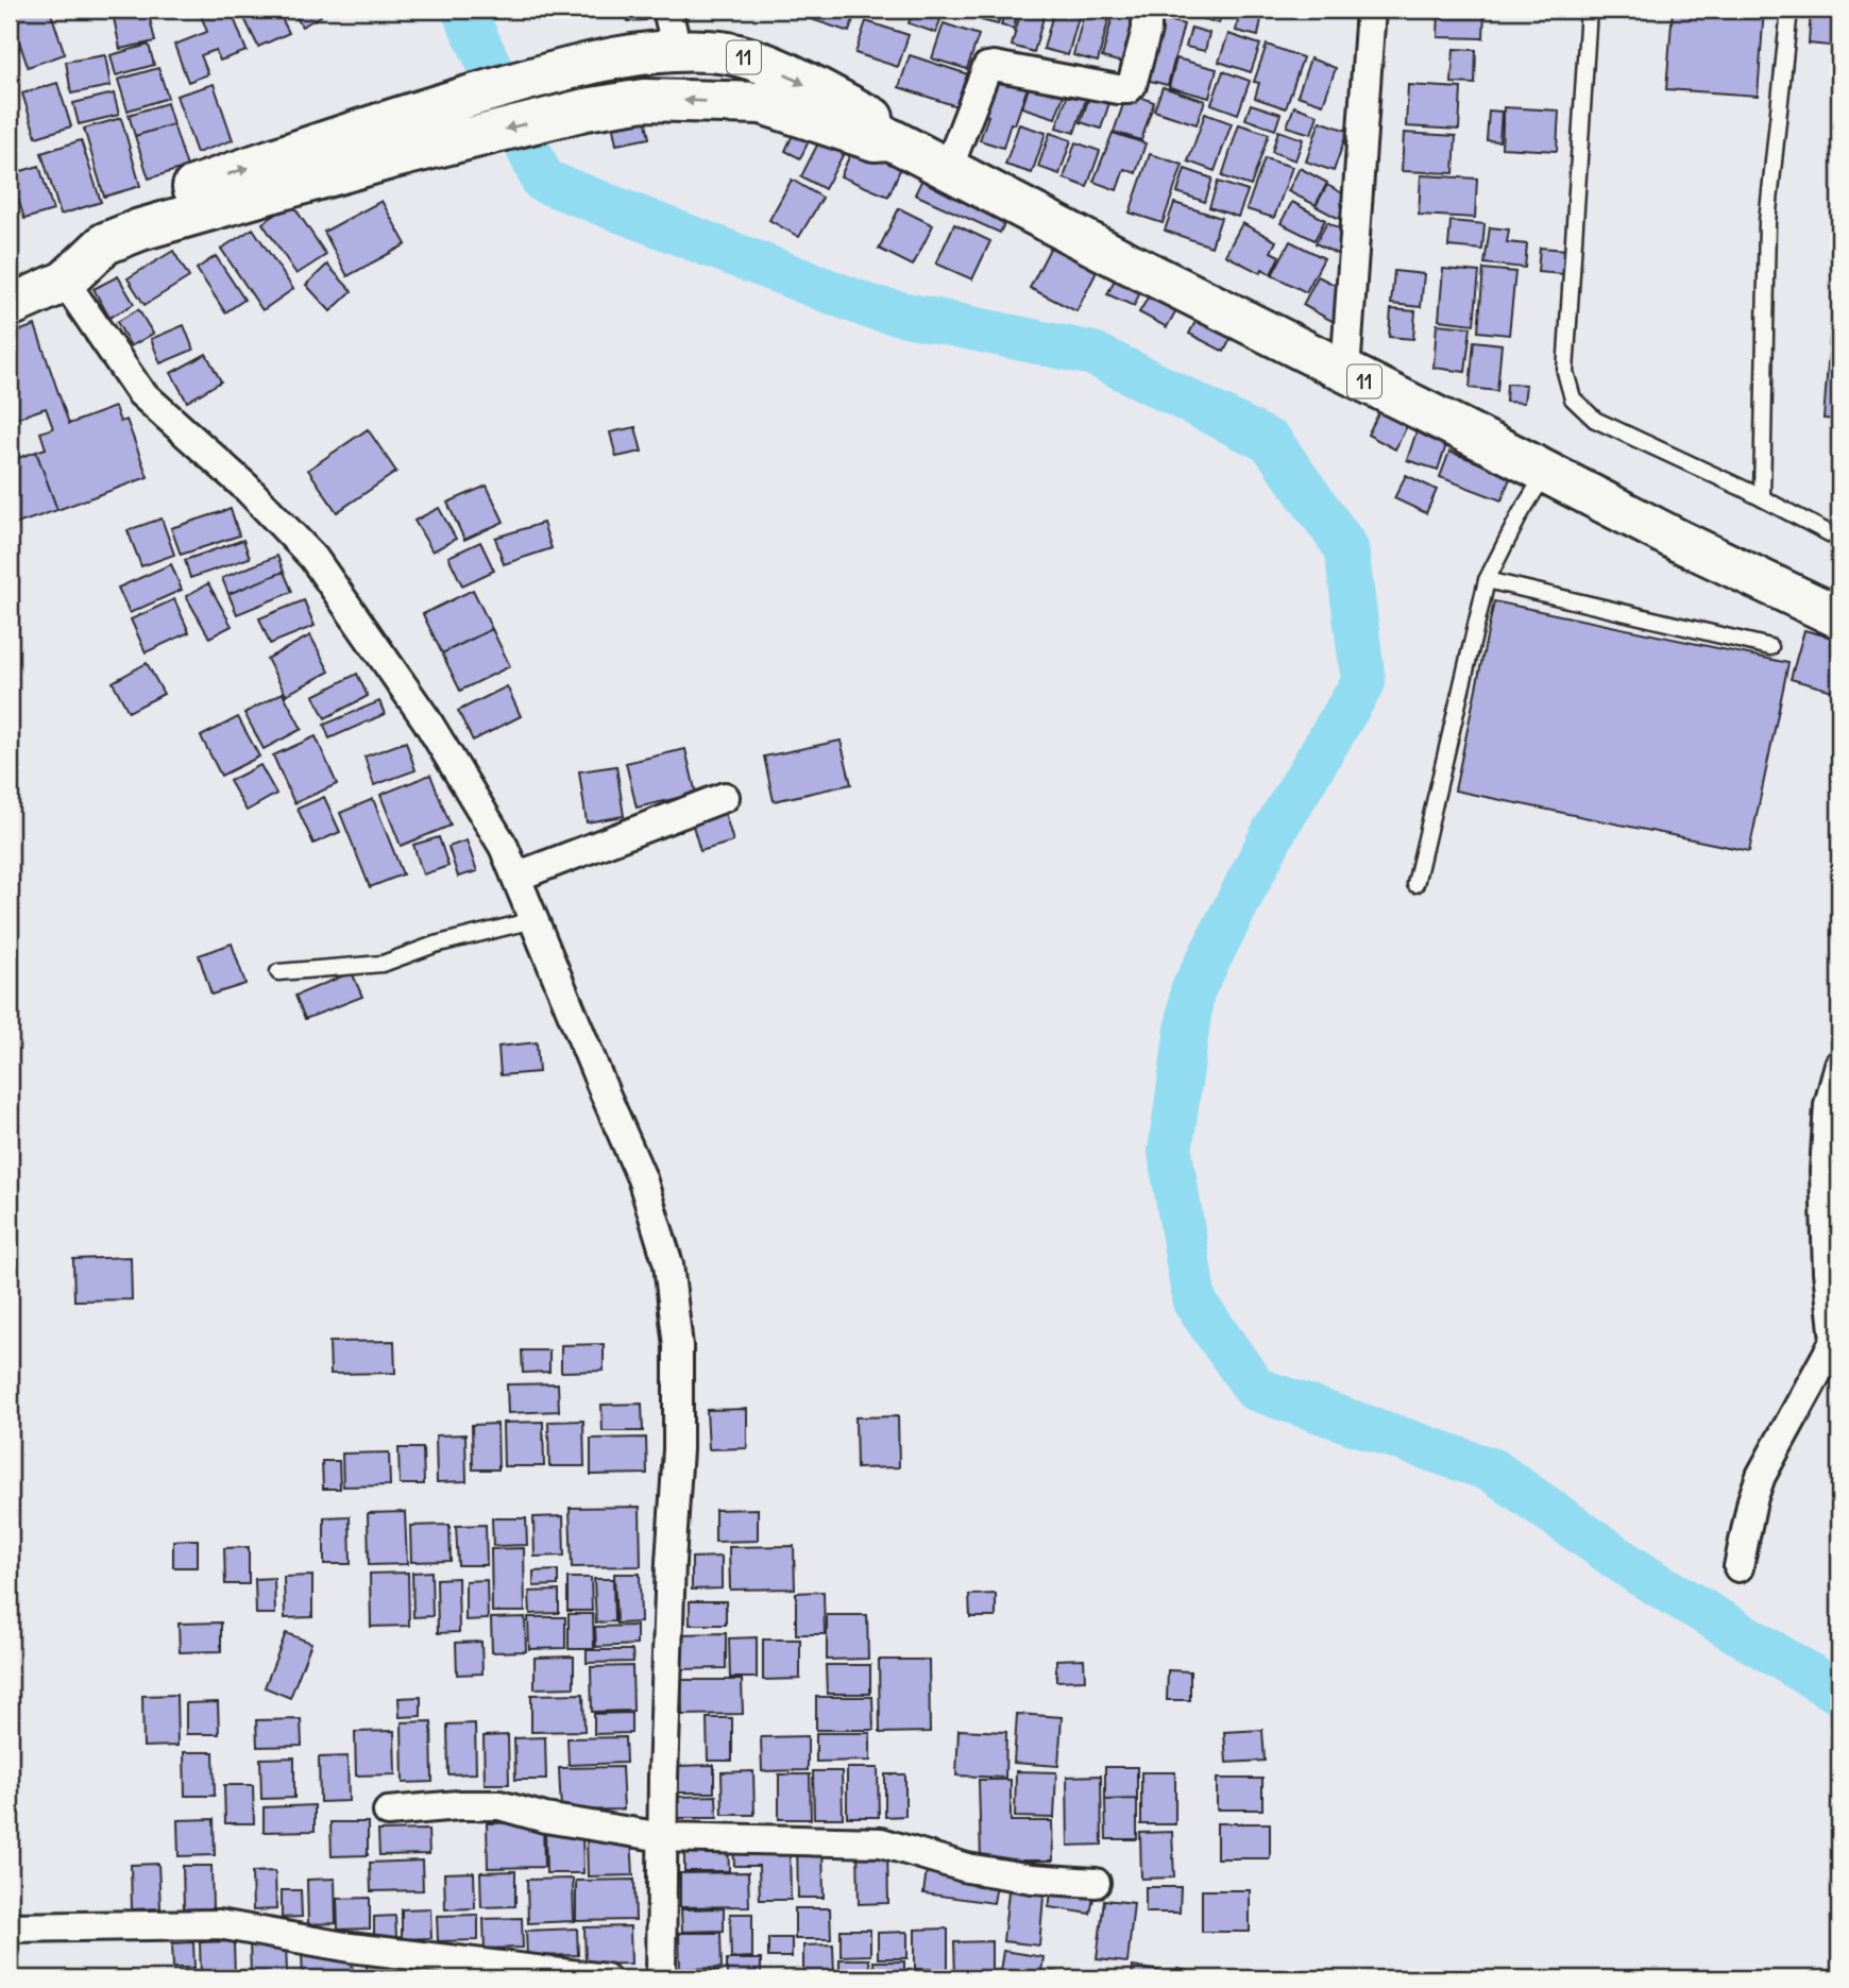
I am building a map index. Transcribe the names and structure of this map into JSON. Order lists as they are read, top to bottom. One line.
{"streets":{"highway":["11"]}}
